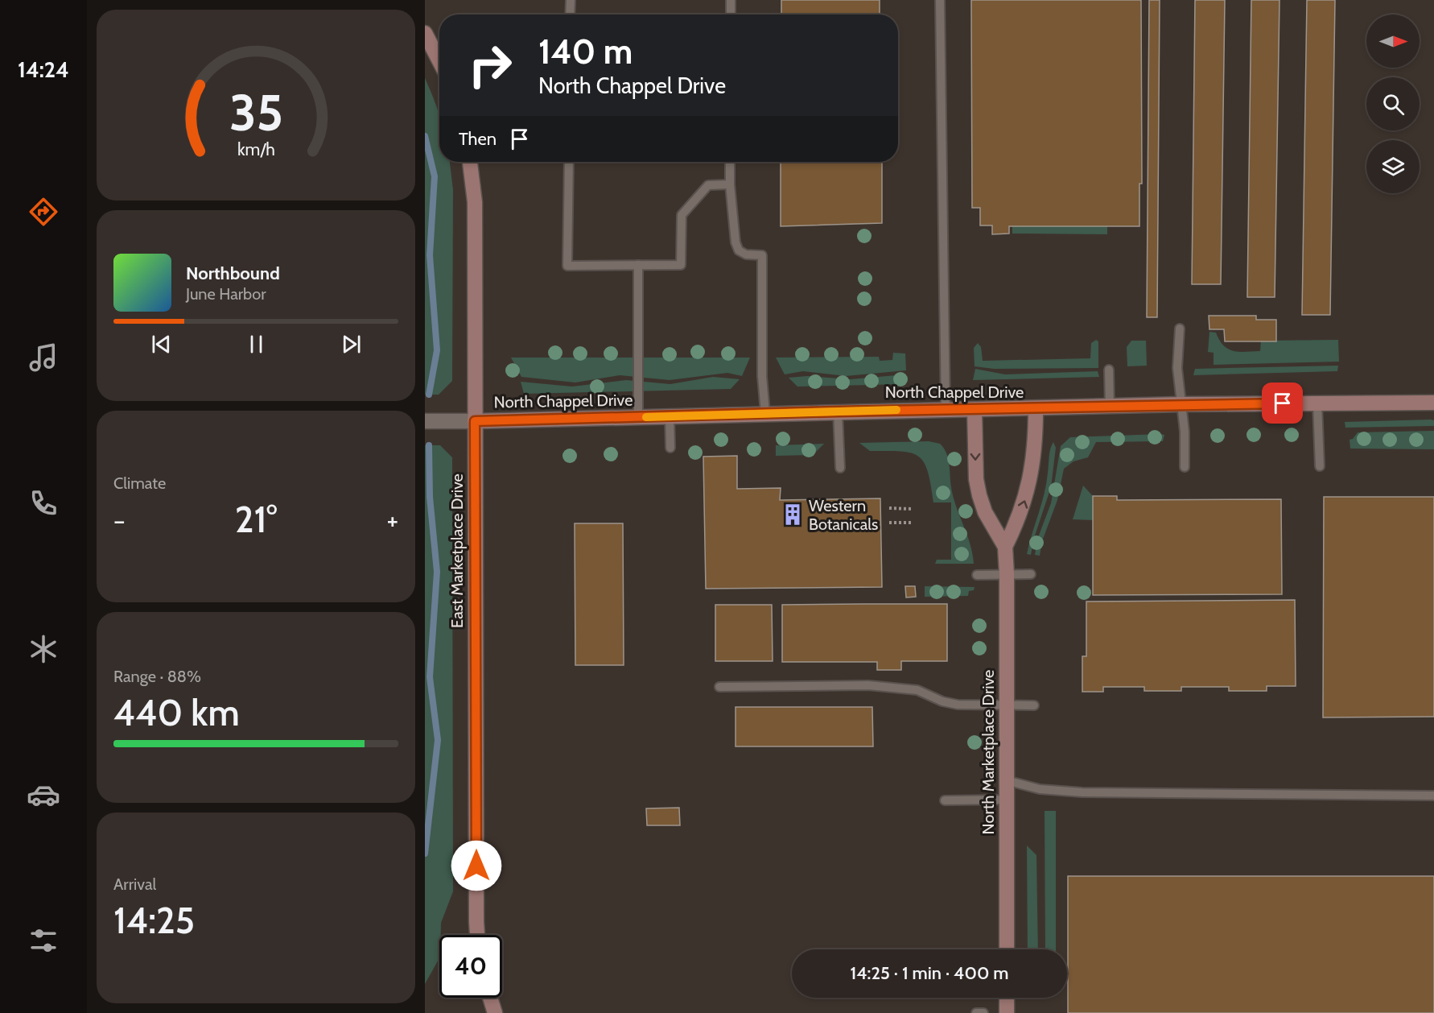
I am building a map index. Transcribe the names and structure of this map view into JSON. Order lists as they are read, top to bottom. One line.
{"streets":{"street":["North Chappel Drive","East Marketplace Drive","North Marketplace Drive"]},"crossings":[["North Chappel Drive","East Marketplace Drive"]],"places":{"building":["Western Botanicals"]},"north":"right","page":{"tabs":"14:24","turn":["140 m","North Chappel Drive"],"then":"Then","song":["Northbound","June Harbor"],"tile":["Climate",["Range · 88%","440 km"],["Arrival","14:25"]],"heat":["−","21°","+"],"limit":"40","trip":"14:25 · 1 min · 400 m","gauge":["35","km/h"]}}
